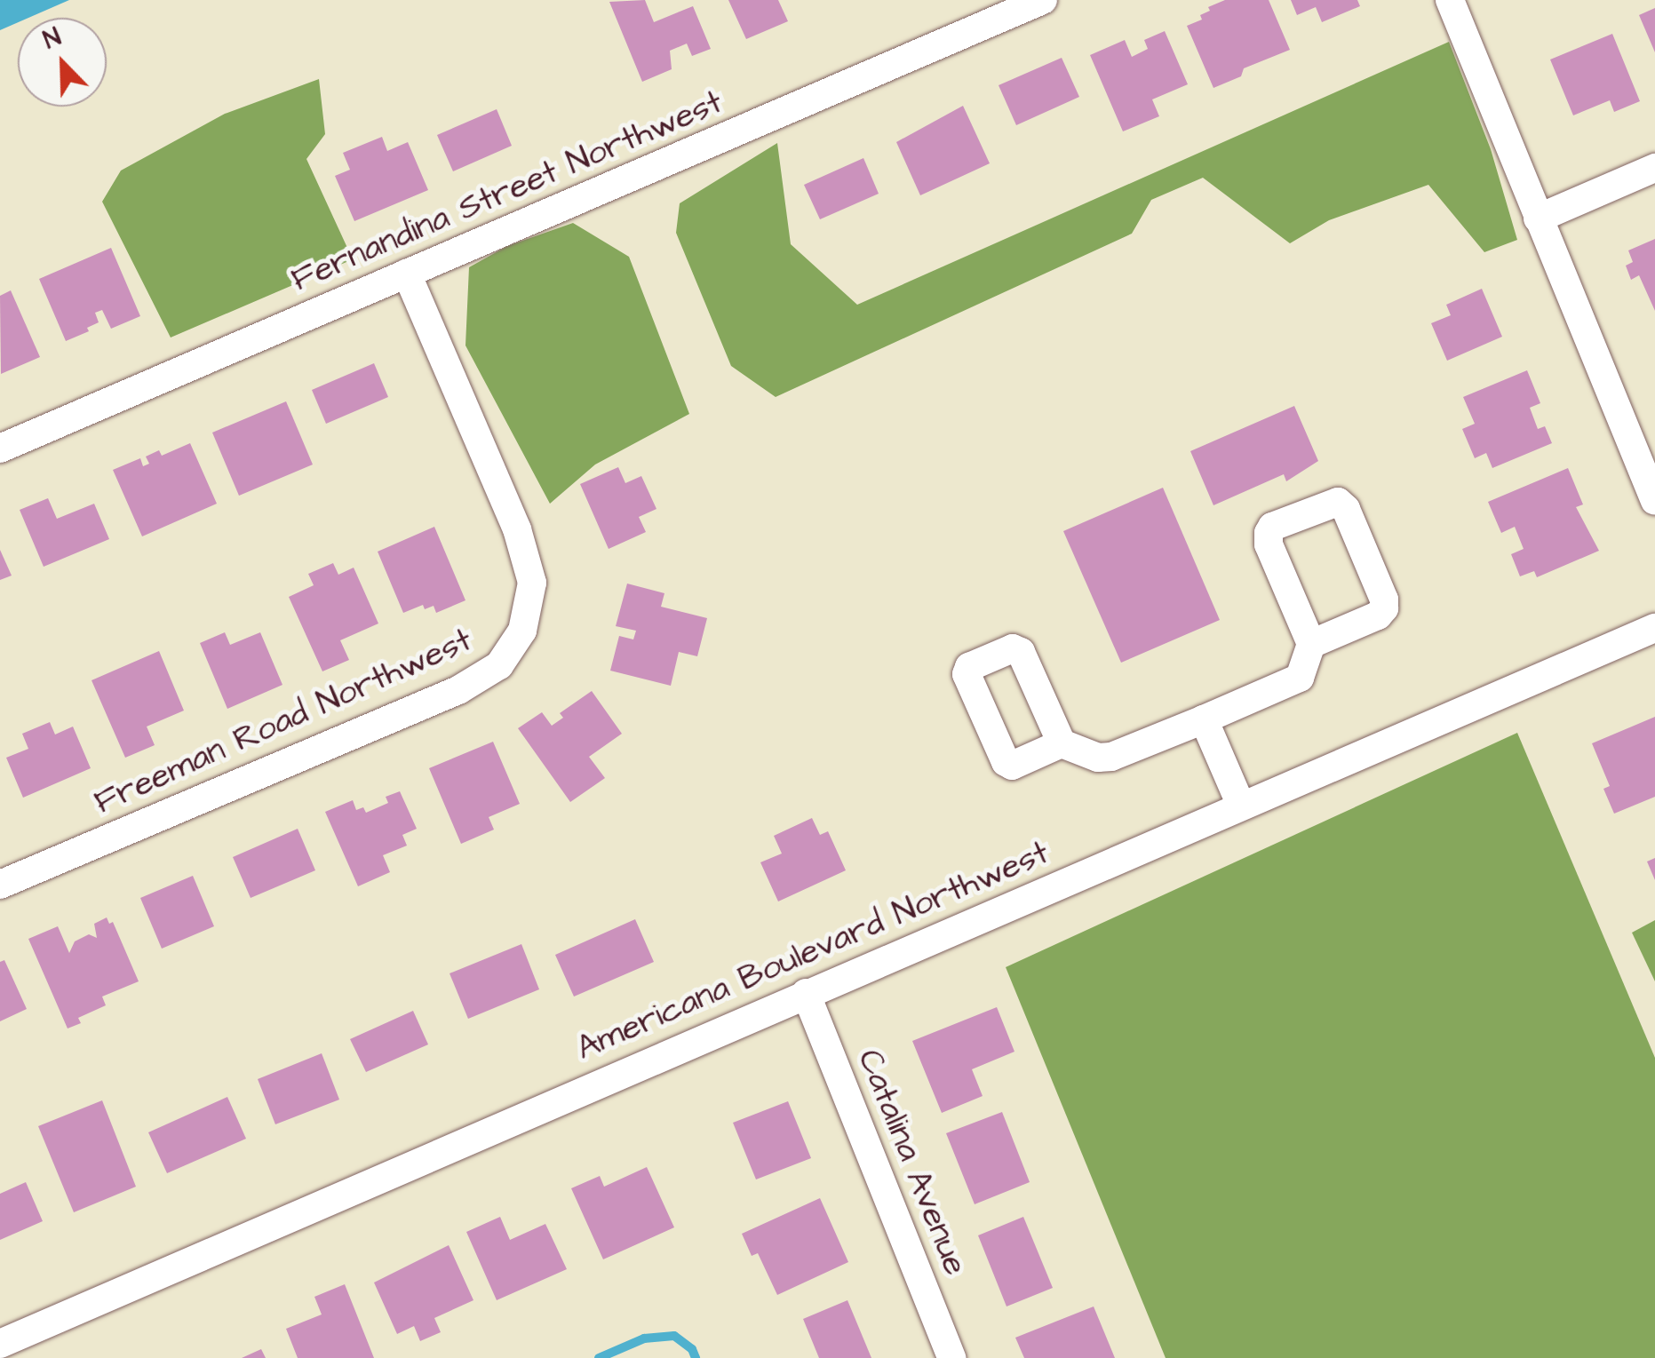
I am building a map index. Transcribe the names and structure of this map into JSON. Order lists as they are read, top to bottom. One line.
{"streets":{"street":["Fernandina Street Northwest","Freeman Road Northwest","Americana Boulevard Northwest","Catalina Avenue"]},"crossings":[["Fernandina Street Northwest","Freeman Road Northwest"],["Americana Boulevard Northwest","Catalina Avenue"]],"north":"top left"}
